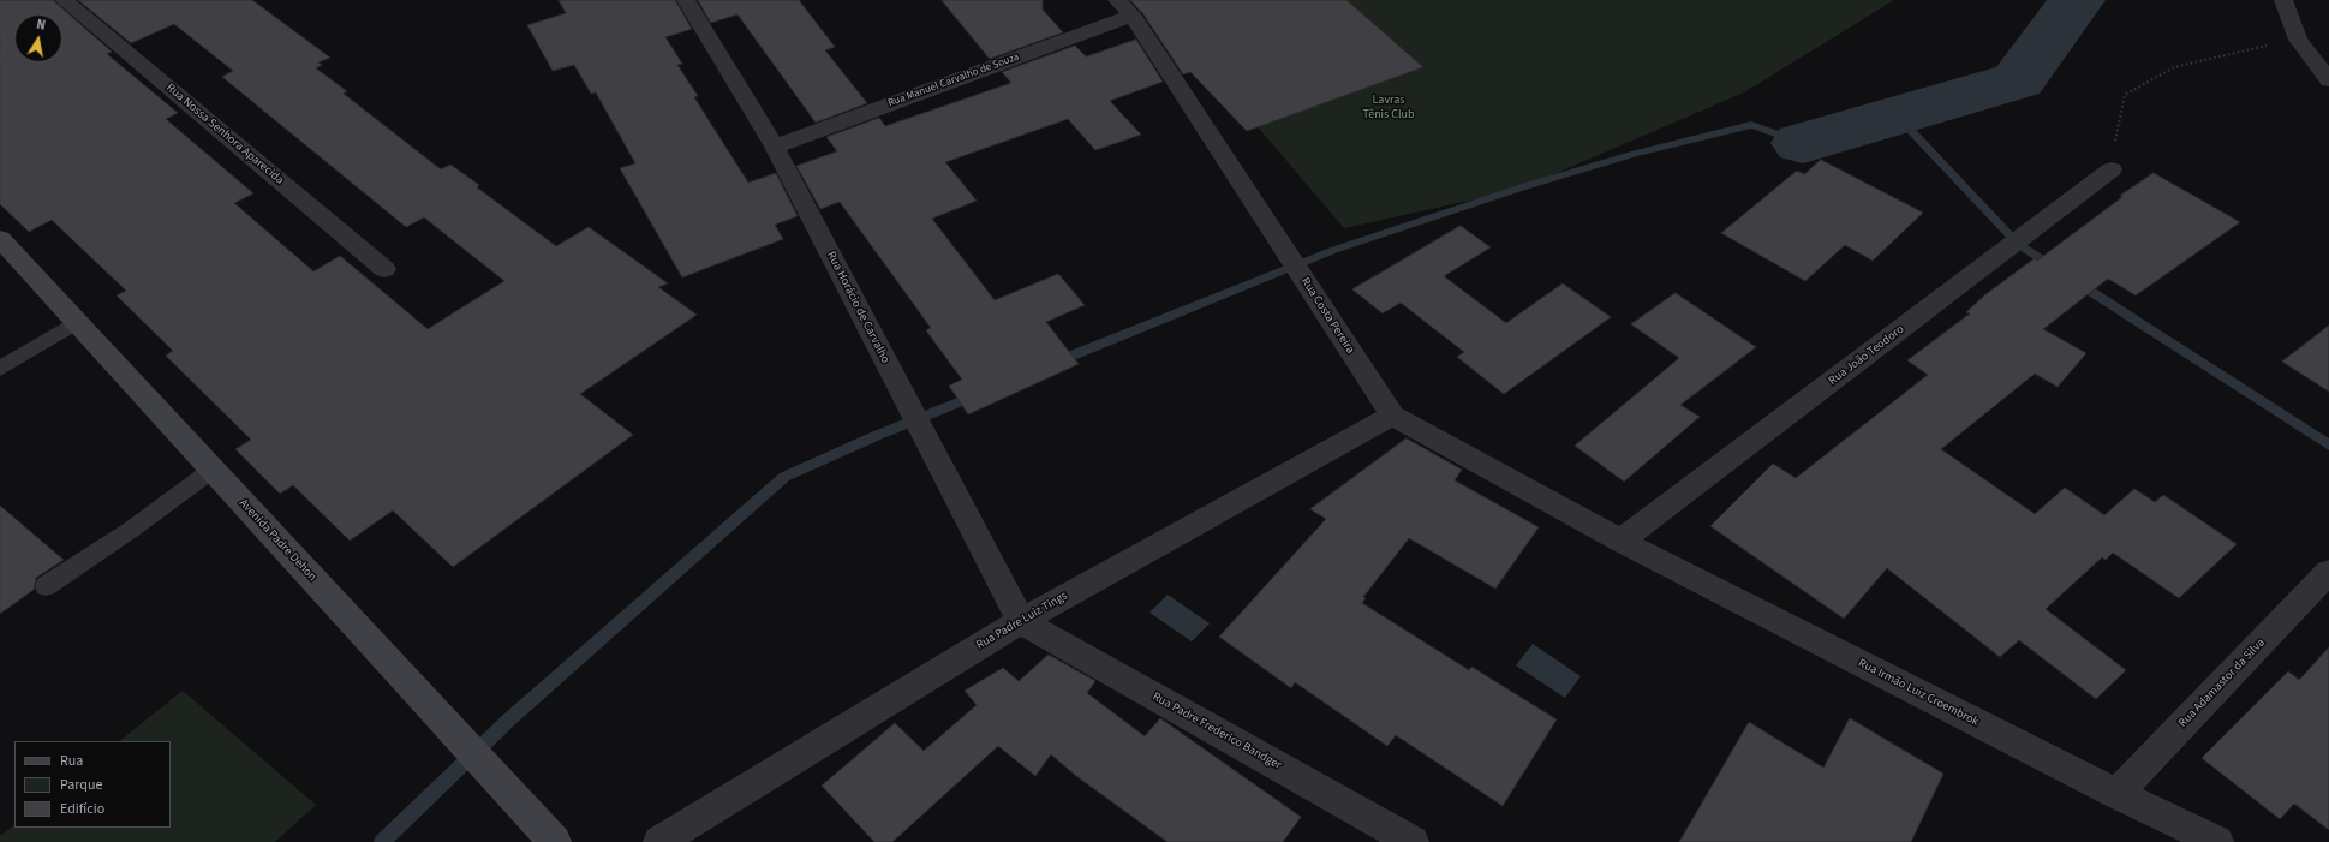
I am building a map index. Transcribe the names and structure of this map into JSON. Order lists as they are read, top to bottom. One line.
{"streets":{"main road":["Avenida Padre Dehon"],"street":["Rua Manuel Carvalho de Souza","Rua Nossa Senhora Aparecida","Rua Horácio de Carvalho","Rua Costa Pereira","Rua João Teodoro","Rua Padre Luiz Tings","Rua Adamastor da Silva","Rua Irmão Luiz Croembrok","Rua Padre Frederico Bandger"]},"crossings":[["Rua Manuel Carvalho de Souza","Rua Horácio de Carvalho"],["Rua Manuel Carvalho de Souza","Rua Costa Pereira"],["Rua Horácio de Carvalho","Rua Padre Luiz Tings"],["Rua Horácio de Carvalho","Rua Padre Frederico Bandger"],["Rua Costa Pereira","Rua João Teodoro"],["Rua Costa Pereira","Rua Padre Luiz Tings"],["Rua Costa Pereira","Rua Irmão Luiz Croembrok"],["Rua João Teodoro","Rua Irmão Luiz Croembrok"],["Rua Padre Luiz Tings","Rua Padre Frederico Bandger"],["Rua Adamastor da Silva","Rua Irmão Luiz Croembrok"]],"parks":["Lavras Tênis Club"],"legend":["Rua","Parque","Edifício"],"north":"top"}
